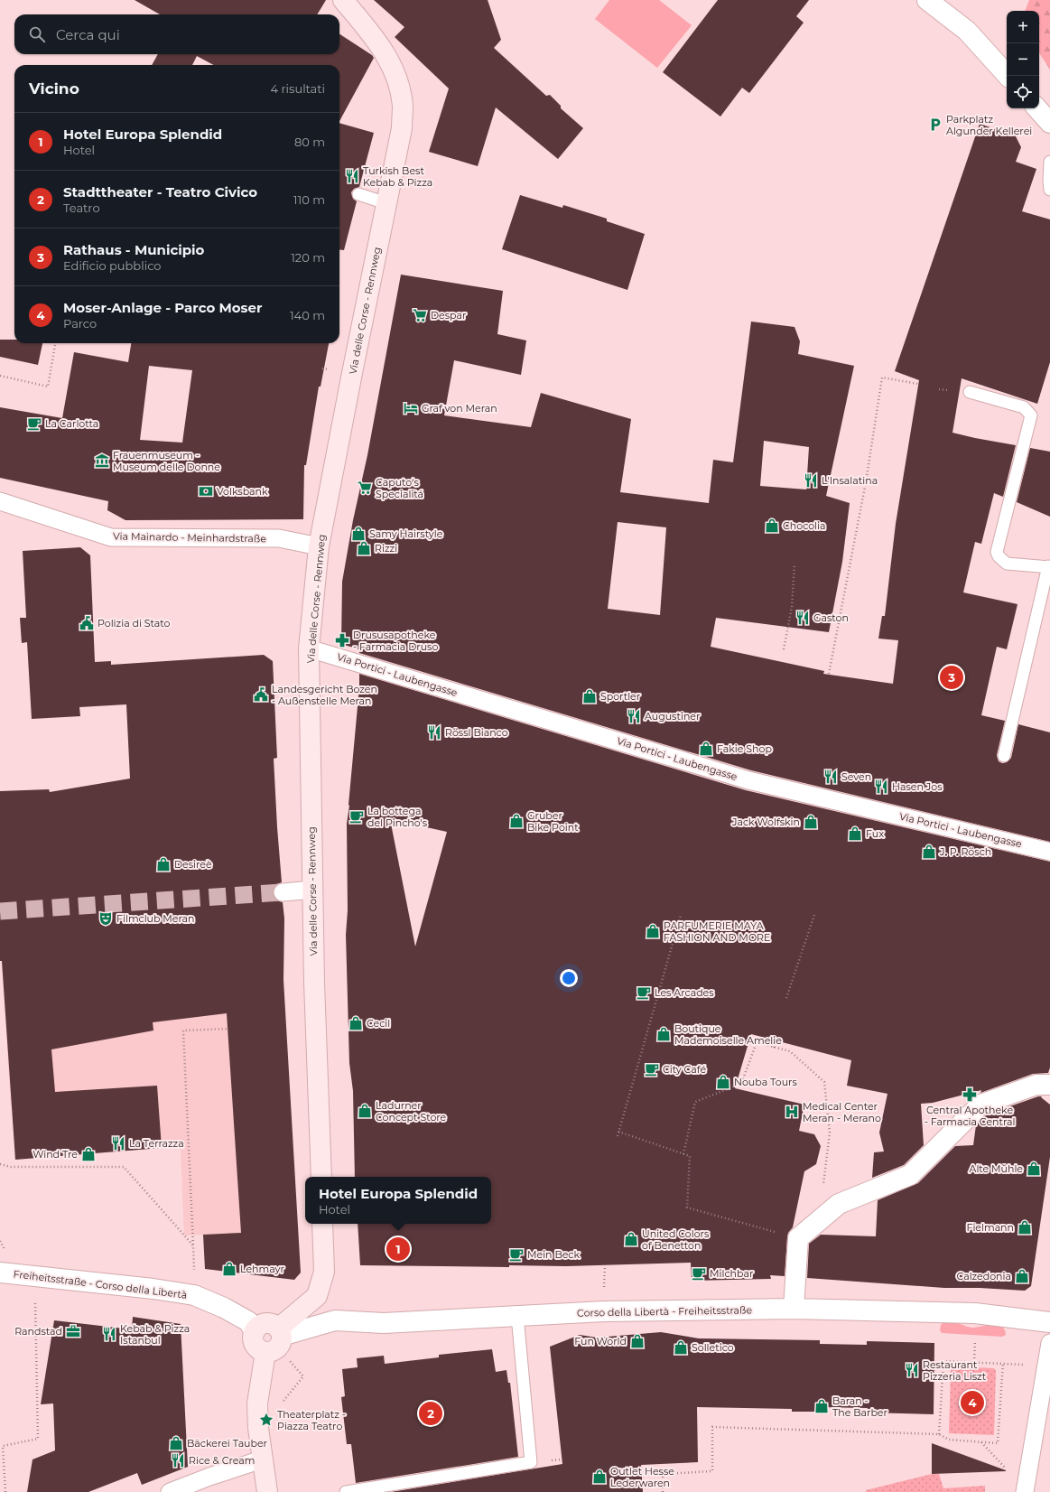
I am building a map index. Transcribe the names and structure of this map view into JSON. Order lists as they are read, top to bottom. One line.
{"streets":{"main road":["Via delle Corse - Rennweg"],"street":["Via Mainardo - Meinhardstraße","Via Portici - Laubengasse","Freiheitsstraße - Corso della Libertà","Corso della Libertà - Freiheitsstraße"]},"crossings":[["Via delle Corse - Rennweg","Via Mainardo - Meinhardstraße"],["Via delle Corse - Rennweg","Via Portici - Laubengasse"]],"places":{"parking":["Parkplatz Algunder Kellerei"],"restaurant":["Turkish Best Kebab & Pizza","L'Insalatina","Gaston","Augustiner","Rössl Bianco","Seven","Hasen Jos","La Terrazza","Kebab & Pizza Istanbul","Restaurant Pizzeria Liszt","Rice & Cream"],"supermarket":["Despar","Caputo‘s Specialitá"],"hotel":["Graf von Meran"],"cafe":["La Carlotta","La bottega del Pincho's","Les Arcades","City Café","Mein Beck","Milchbar"],"museum":["Frauenmuseum - Museum delle Donne"],"bank":["Volksbank"],"shop":["Chocolia","Samy Hairstyle","Rizzi","Sportler","Fakie Shop","Gruber Bike Point","Jack Wolfskin","Fux","J. P. Rösch","Desireè","PARFUMERIE MAYA FASHION AND MORE","Cecil","Boutique Mademoiselle Amelie","Nouba Tours","Ladurner Concept Store","Wind Tre","Alte Mühle","Fielmann","United Colors of Benetton","Lehmayr","Calzedonia","Fun World","Solletico","Baran - The Barber","Bäckerei Tauber","Outlet Hesse Lederwaren"],"public building":["Polizia di Stato","Landesgericht Bozen - Außenstelle Meran"],"pharmacy":["Drususapotheke - Farmacia Druso","Central Apotheke - Farmacia Central"],"theatre":["Filmclub Meran"],"hospital":["Medical Center Meran - Merano"],"office":["Randstad"],"place":["Theaterplatz - Piazza Teatro"]},"page":{"map_buttons":["+","−"],"search":"Cerca qui","heading":["Vicino","4 risultati"],"list":[{"mark":"1","name":"Hotel Europa Splendid","note":"Hotel","value":"80 m"},{"mark":"2","name":"Stadttheater - Teatro Civico","note":"Teatro","value":"110 m"},{"mark":"3","name":"Rathaus - Municipio","note":"Edificio pubblico","value":"120 m"},{"mark":"4","name":"Moser-Anlage - Parco Moser","note":"Parco","value":"140 m"}],"pins":["3","1","4","2"],"popup":["Hotel Europa Splendid","Hotel"]}}
